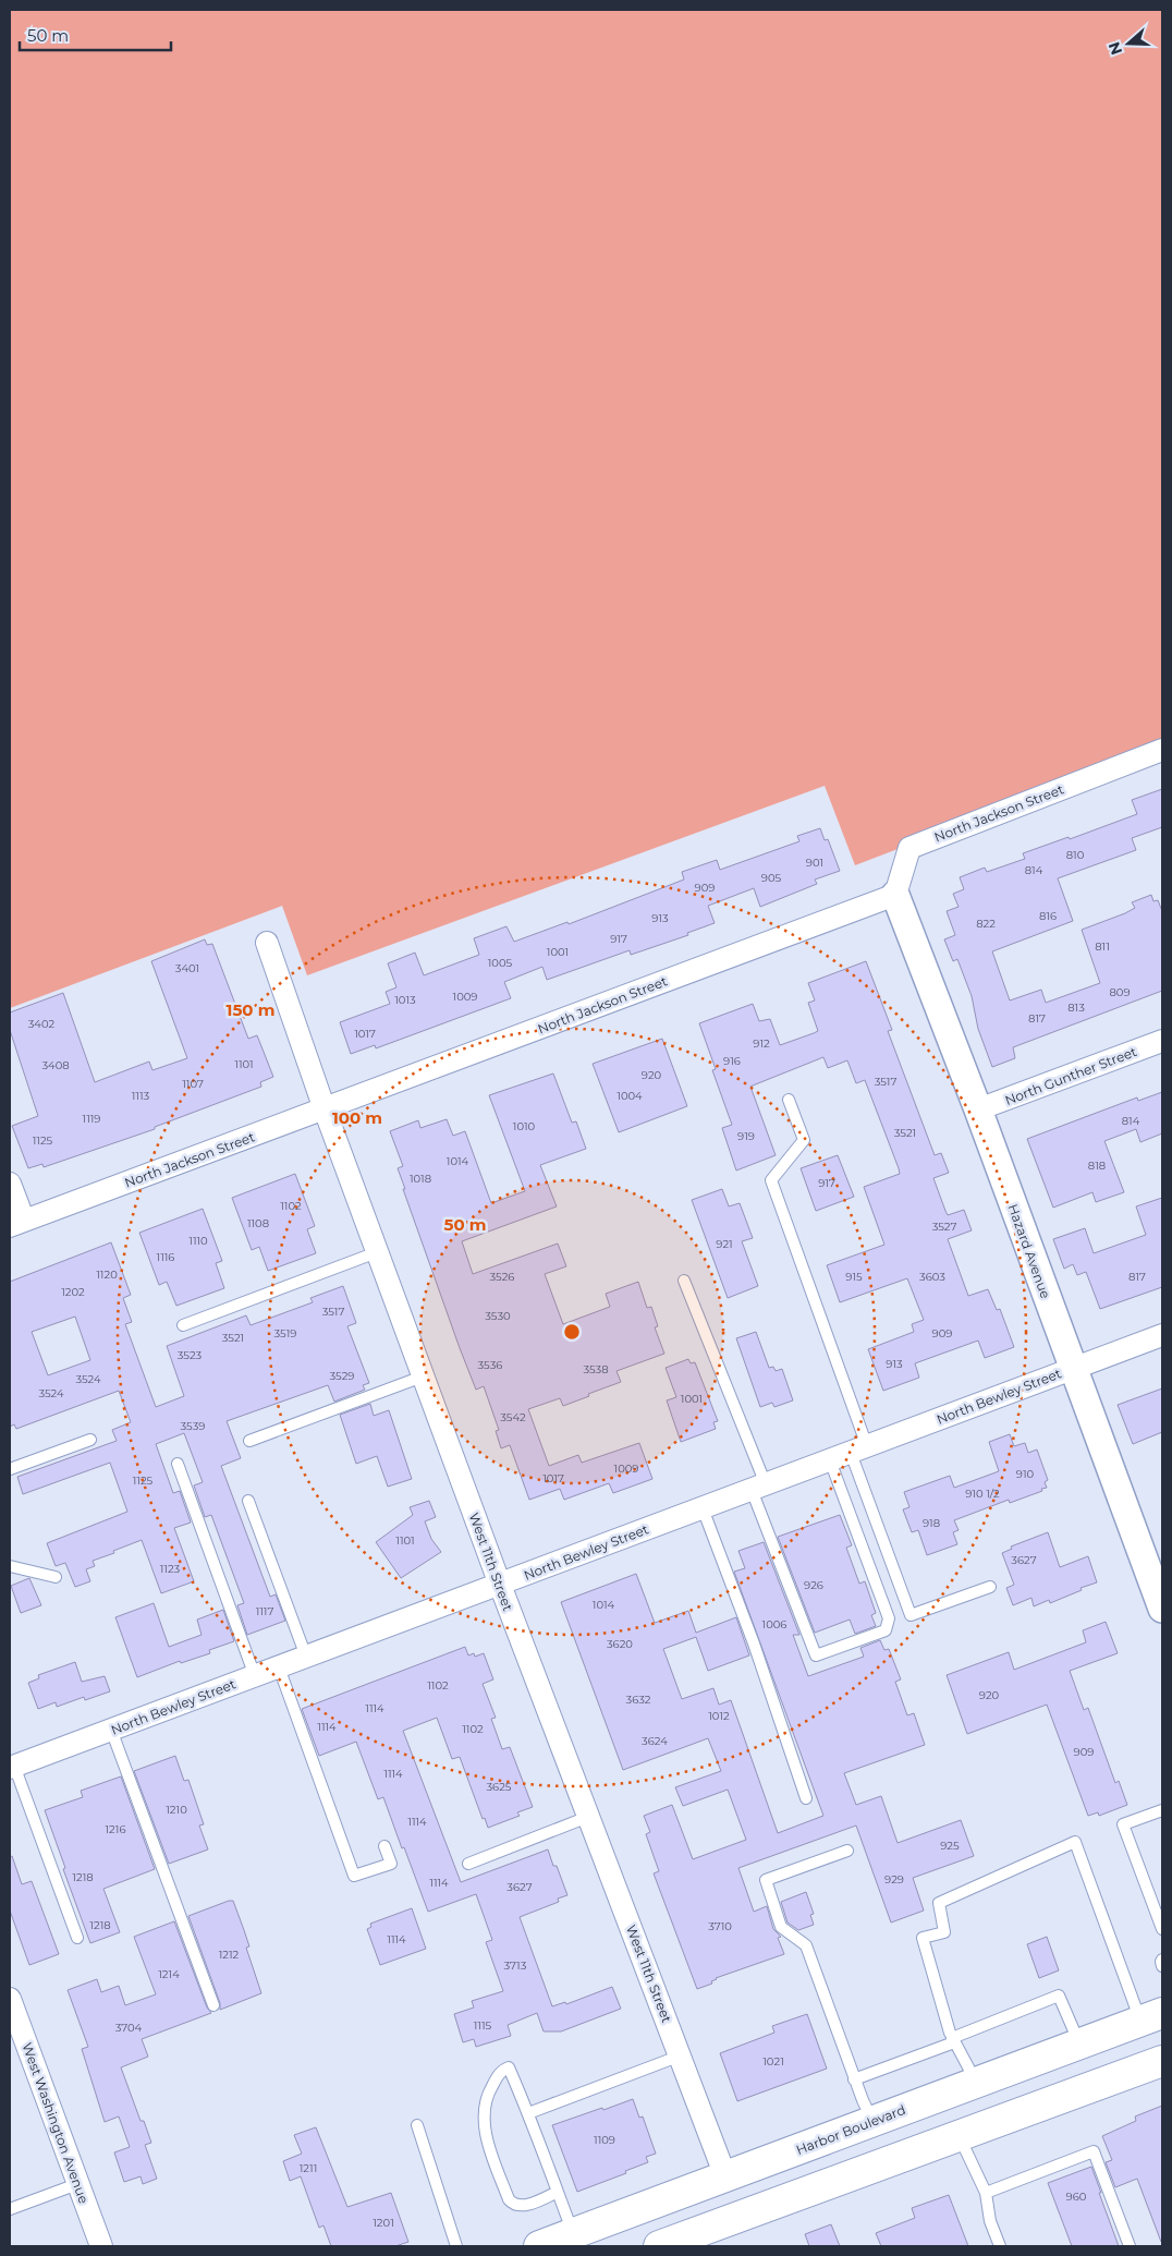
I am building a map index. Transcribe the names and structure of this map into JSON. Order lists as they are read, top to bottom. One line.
{"streets":{"main road":["Harbor Boulevard"],"street":["North Jackson Street","North Gunther Street","Hazard Avenue","North Bewley Street","West 11th Street","West Washington Avenue"]},"crossings":[["North Jackson Street","Hazard Avenue"],["North Jackson Street","West 11th Street"],["North Gunther Street","Hazard Avenue"],["Hazard Avenue","North Bewley Street"],["North Bewley Street","West 11th Street"],["West 11th Street","Harbor Boulevard"]],"house_numbers":["810","901","814","905","909","816","913","822","917","811","1001","1005","3401","809","1009","1013","813","817","3402","1017","912","916","1101","3408","920","3517","1107","1113","1004","1119","814","1010","3521","919","1125","1014","818","1018","917","1102","1108","3527","1110","921","1116","1120","3526","915","3603","817","1202","3517","3530","3519","909","3521","3523","913","3536","3538","3529","3524","3524","1001","3542","3539","1009","910","1017","1125","910 1/2","918","1101","3627","1123","926","1014","1117","1006","3620","1102","920","3632","1114","1012","1114","1102","3624","909","1114","3625","1210","1114","1216","925","1218","929","1114","3627","1218","3710","1114","1212","3713","1214","1115","3704","1021","1109","1211","960","1201"],"scale_bar":"50 m","north":"left","rings":["150 m","100 m","50 m"]}
